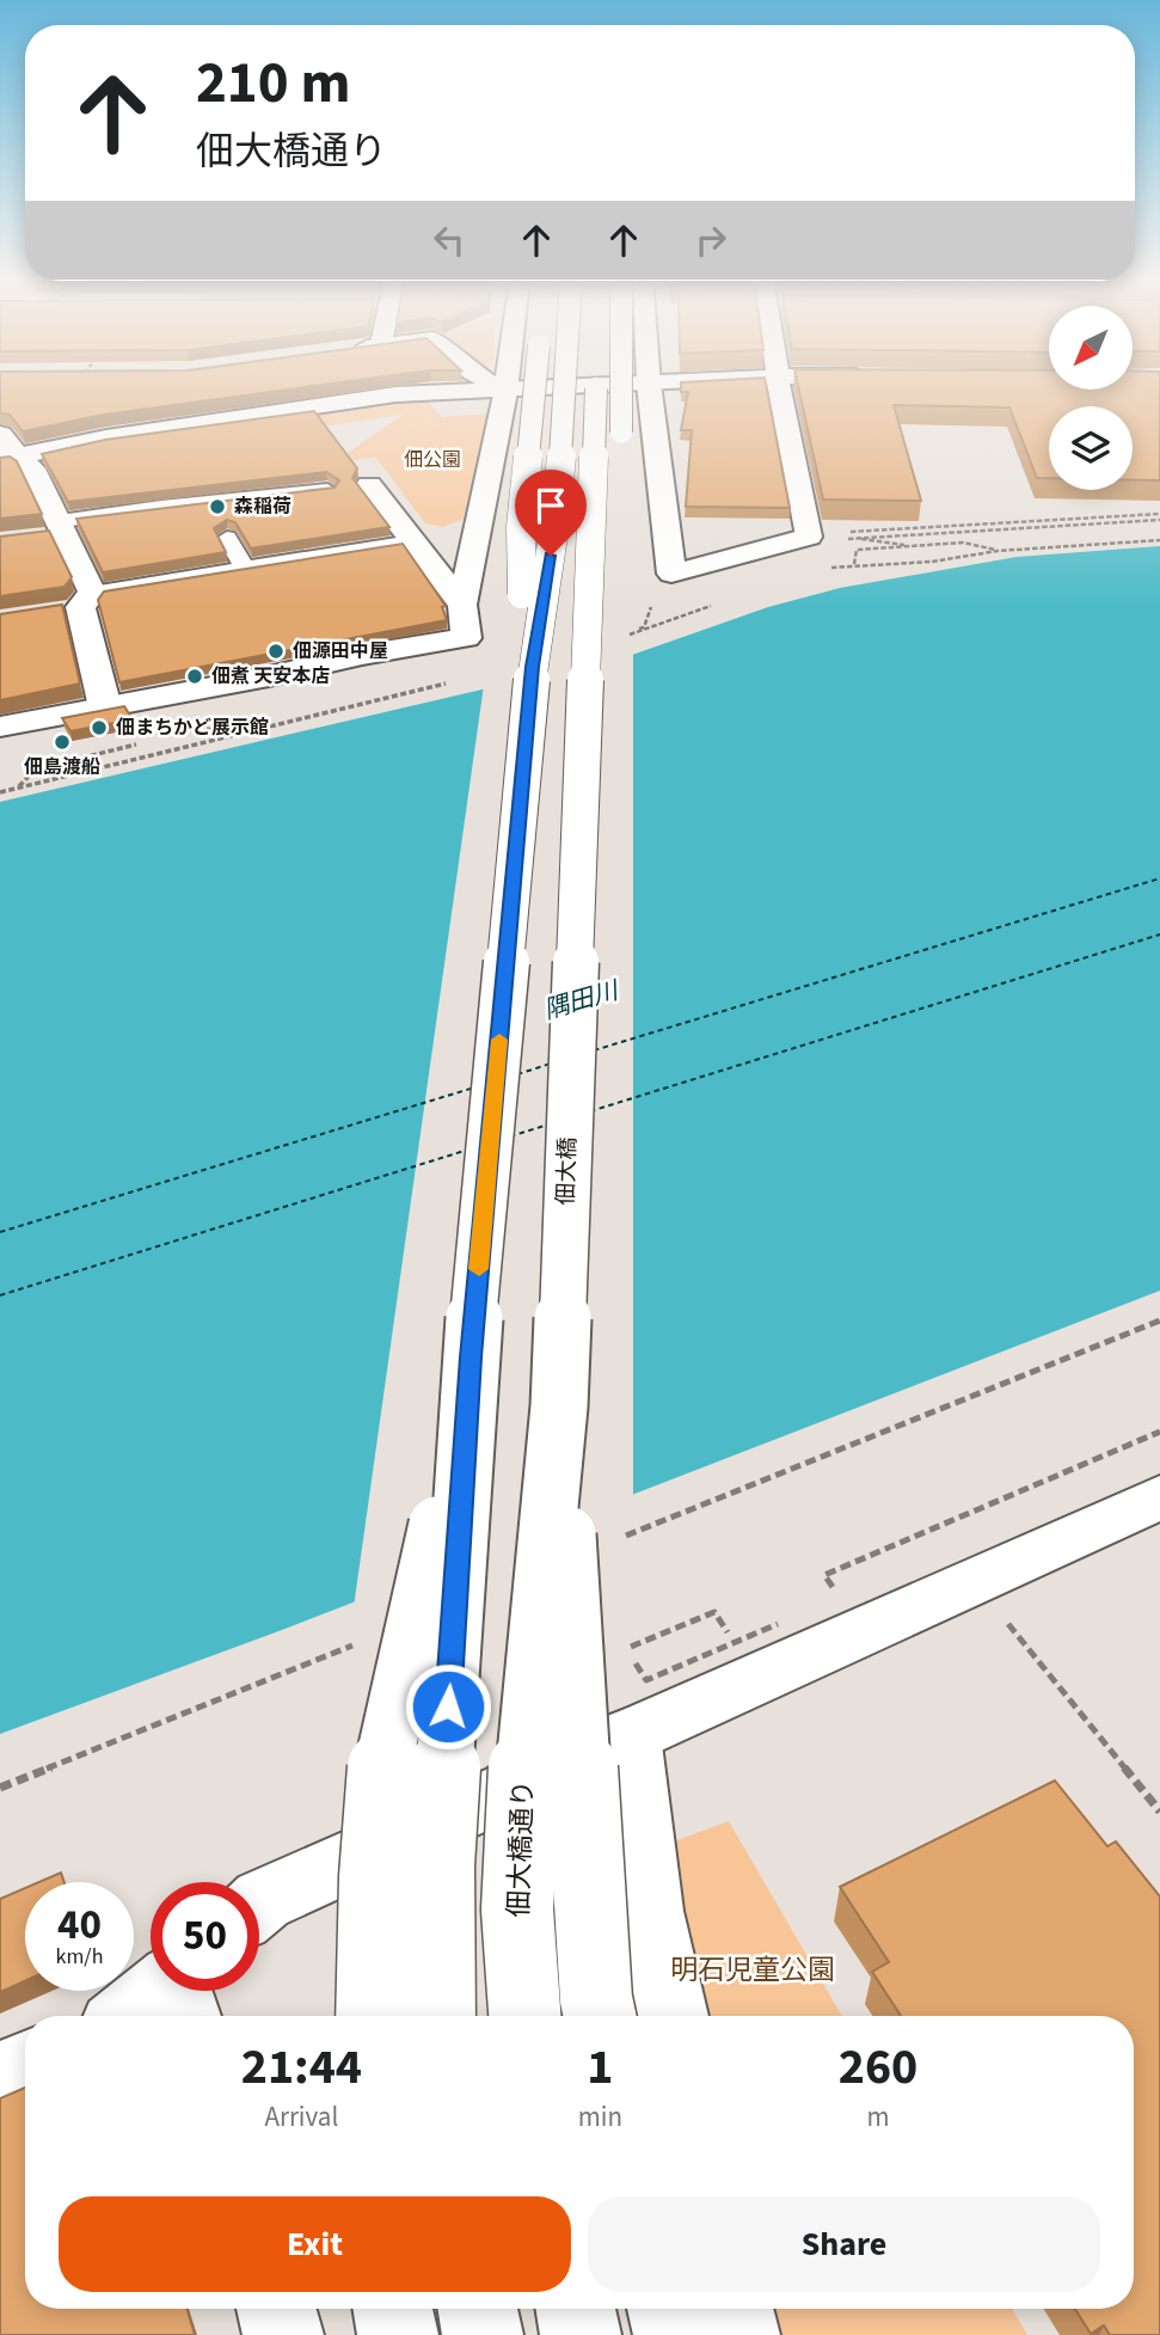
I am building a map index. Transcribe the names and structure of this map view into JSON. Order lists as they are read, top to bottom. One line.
{"streets":{"main road":["佃大橋","佃大橋通り"]},"crossings":[["佃大橋","佃大橋通り"]],"water":["隅田川"],"parks":["佃公園","明石児童公園"],"places":["森稲荷","佃源田中屋","佃煮 天安本店","佃まちかど展示館","佃島渡船"],"north":"bottom left","page":{"turn":["210 m","佃大橋通り"],"speed":"40 km/h","limit":"50","eta":["21:44","Arrival","1","min","260","m"],"buttons":["Exit","Share"]}}
